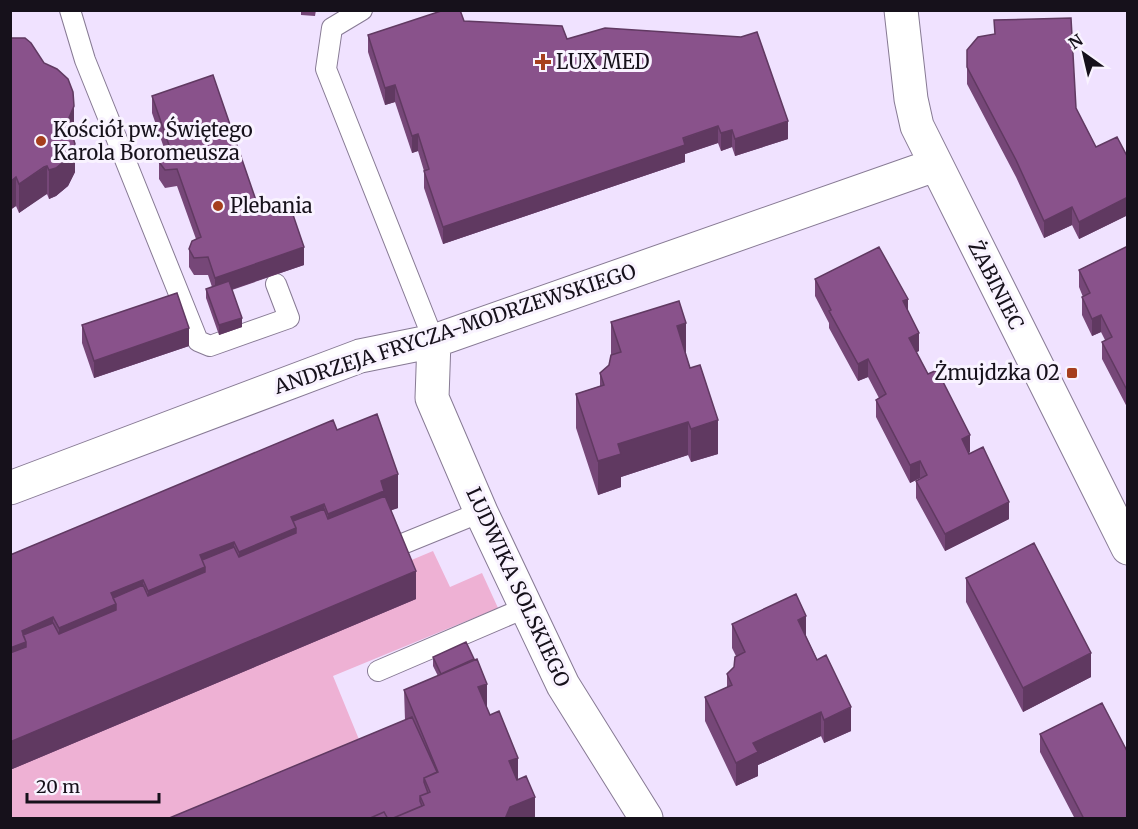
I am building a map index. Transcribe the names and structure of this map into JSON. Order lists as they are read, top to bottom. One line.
{"streets":{"street":["ŻABINIEC","ANDRZEJA FRYCZA-MODRZEWSKIEGO","LUDWIKA SOLSKIEGO"]},"crossings":[["ŻABINIEC","ANDRZEJA FRYCZA-MODRZEWSKIEGO"],["ANDRZEJA FRYCZA-MODRZEWSKIEGO","LUDWIKA SOLSKIEGO"]],"places":{"health":["LUX MED"],"other":["Kościół pw. Świętego Karola Boromeusza","Plebania"],"transit":["Żmujdzka 02"]},"scale_bar":"20 m","north":"top left"}
